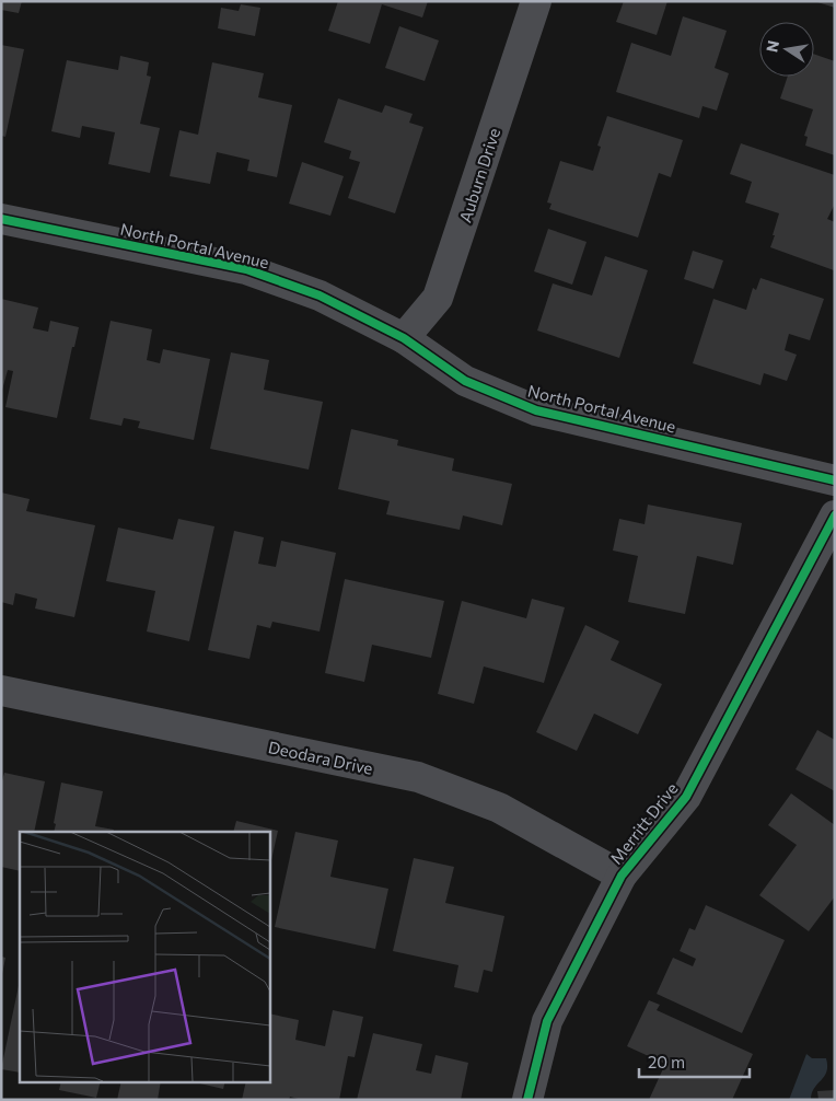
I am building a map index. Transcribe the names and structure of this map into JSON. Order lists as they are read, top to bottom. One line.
{"streets":{"street":["Auburn Drive","North Portal Avenue","Deodara Drive","Merritt Drive"]},"crossings":[["Auburn Drive","North Portal Avenue"],["Deodara Drive","Merritt Drive"]],"scale_bar":"20 m","north":"left"}
